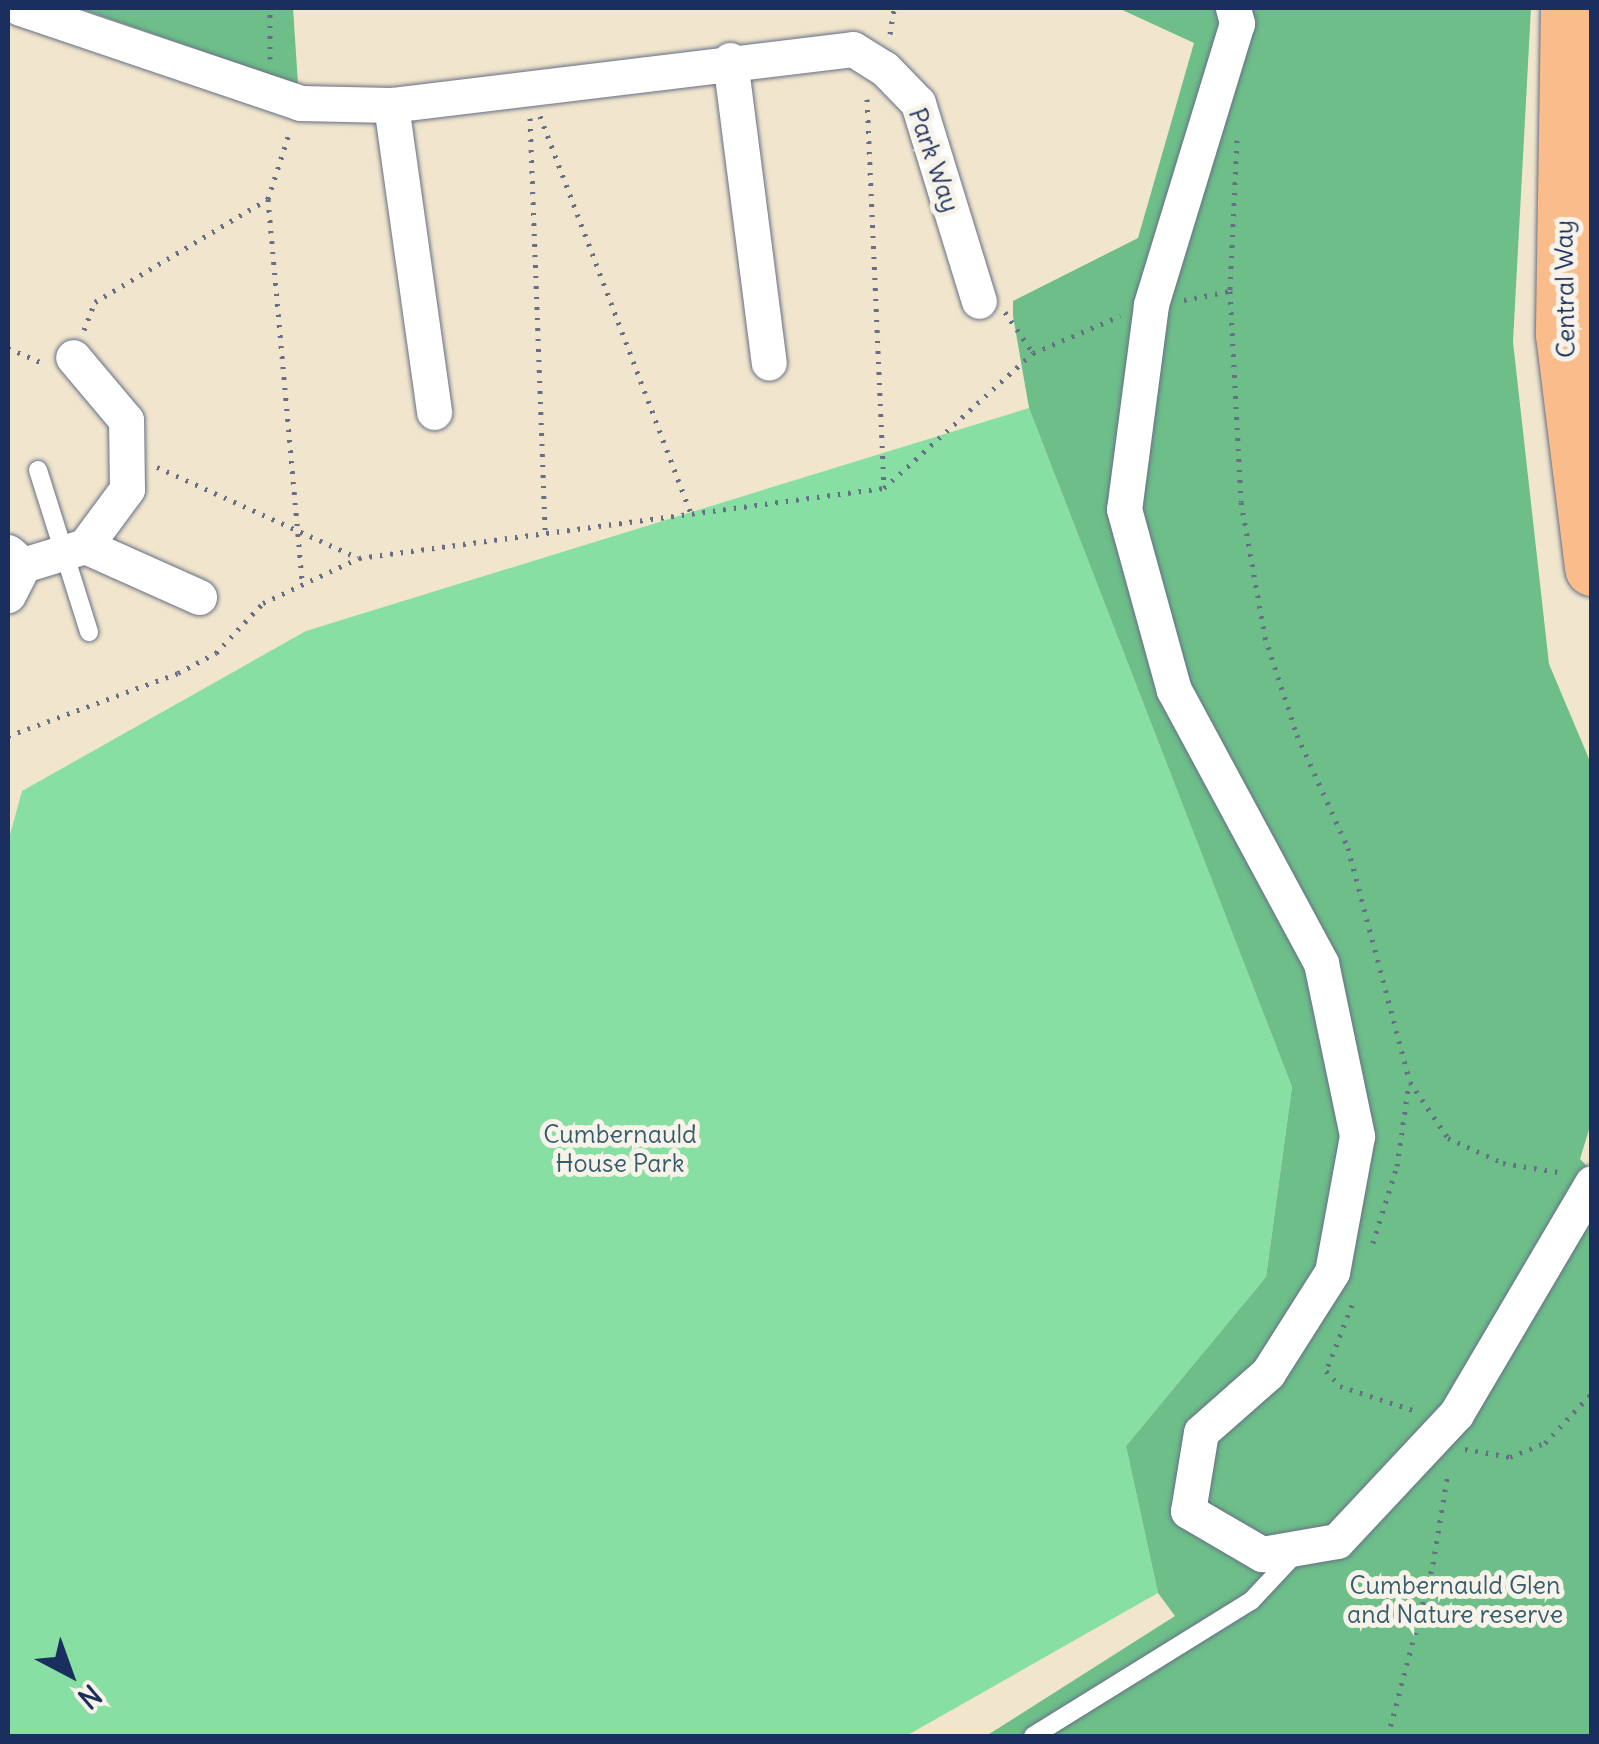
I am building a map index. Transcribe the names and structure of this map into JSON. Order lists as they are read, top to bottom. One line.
{"streets":{"main road":["Central Way"],"street":["Park Way"]},"parks":["Cumbernauld House Park","Cumbernauld Glen and Nature reserve"],"north":"bottom right"}
